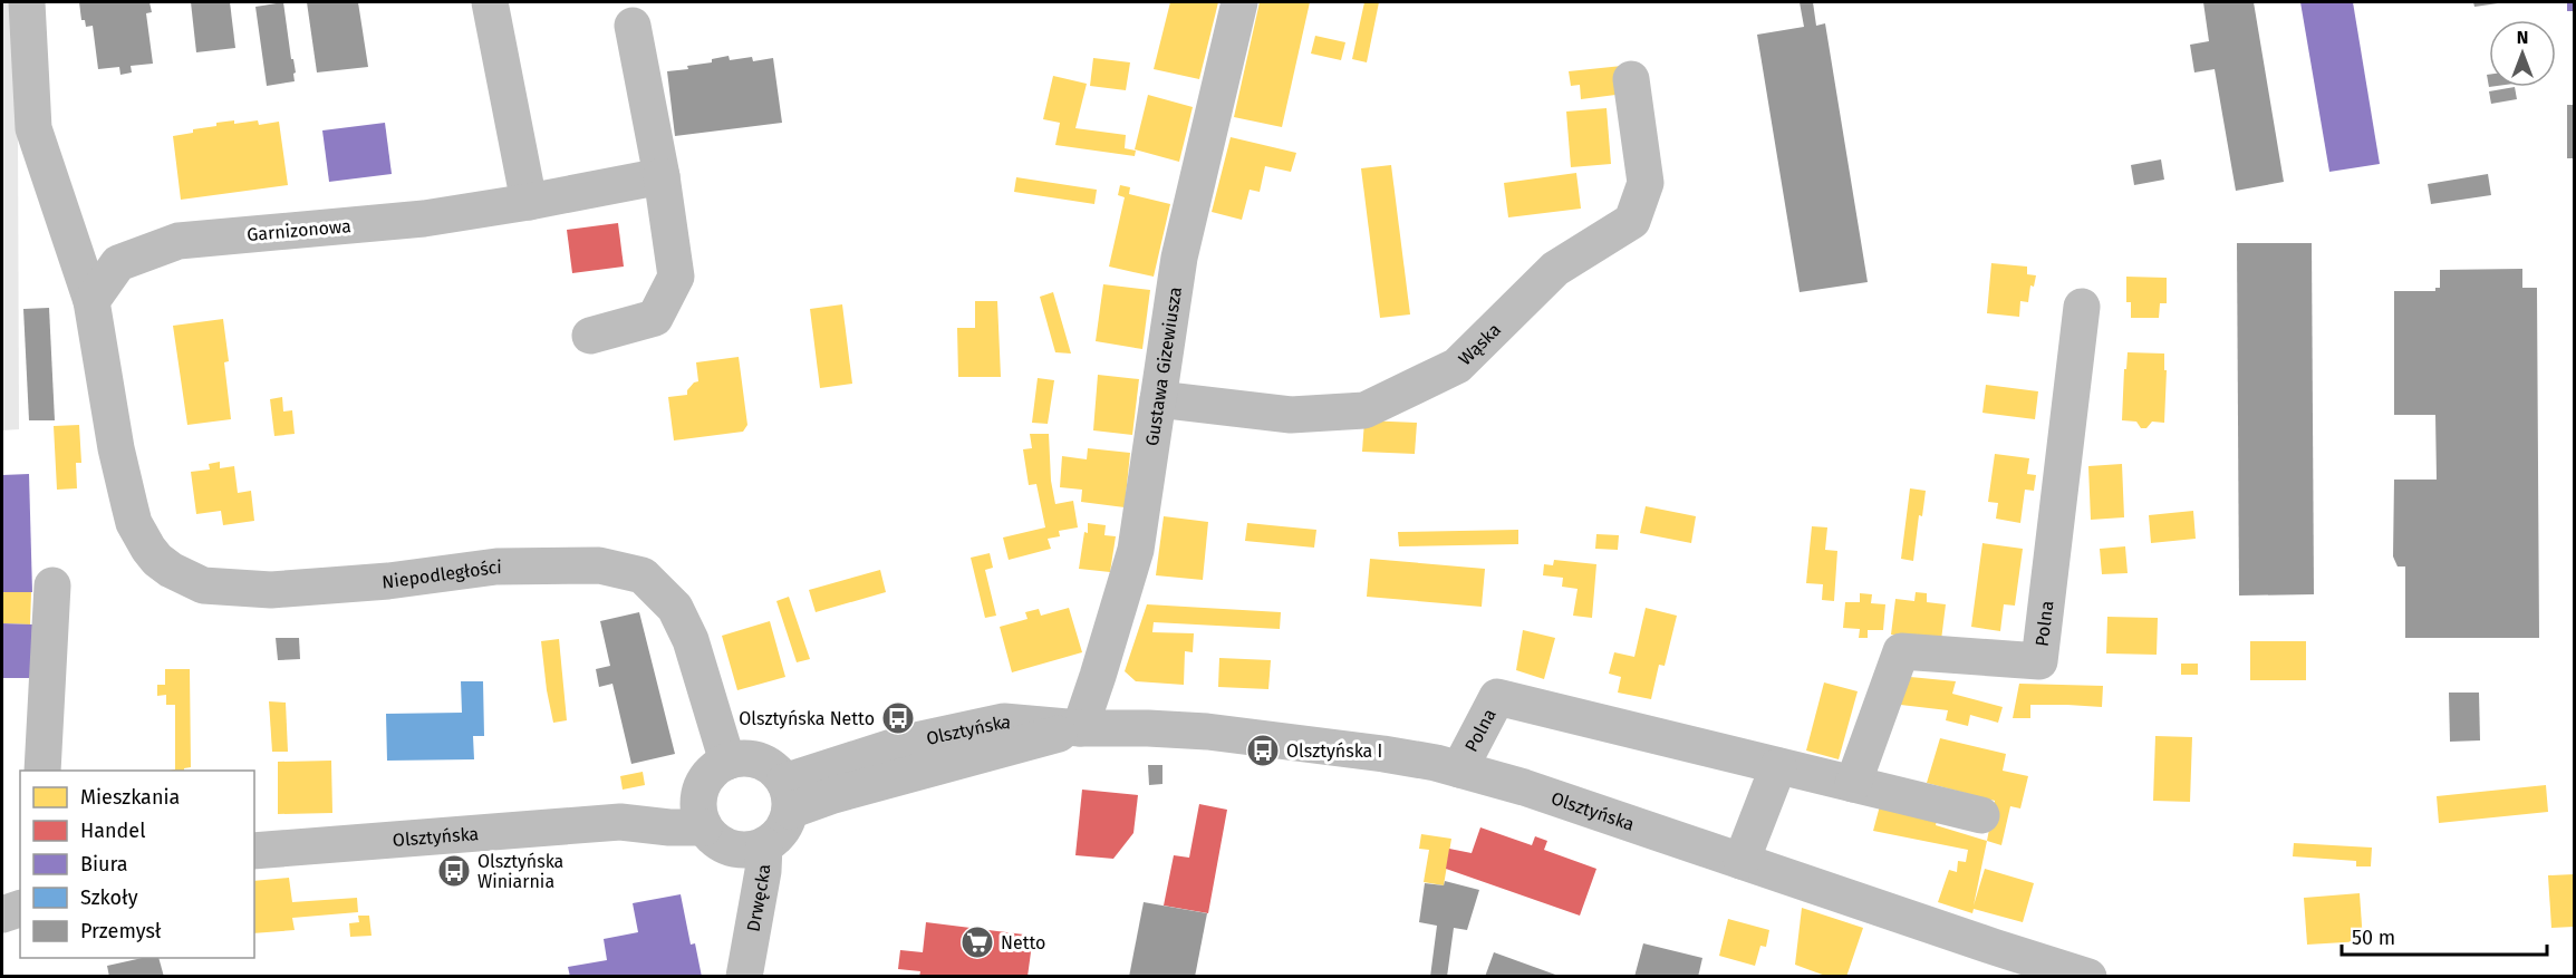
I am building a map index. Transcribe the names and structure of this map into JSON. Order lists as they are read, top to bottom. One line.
{"streets":{"street":["Garnizonowa","Wąska","Gustawa Gizewiusza","Niepodległości","Polna","Olsztyńska","Drwęcka"]},"crossings":[["Garnizonowa","Niepodległości"],["Wąska","Gustawa Gizewiusza"],["Gustawa Gizewiusza","Olsztyńska"],["Niepodległości","Olsztyńska"],["Niepodległości","Drwęcka"],["Polna","Olsztyńska"],["Olsztyńska","Drwęcka"]],"places":{"bus stop":["Olsztyńska Netto","Olsztyńska I","Olsztyńska Winiarnia"],"supermarket":["Netto"]},"legend":["Mieszkania","Handel","Biura","Szkoły","Przemysł"],"scale_bar":"50 m","north":"top"}
